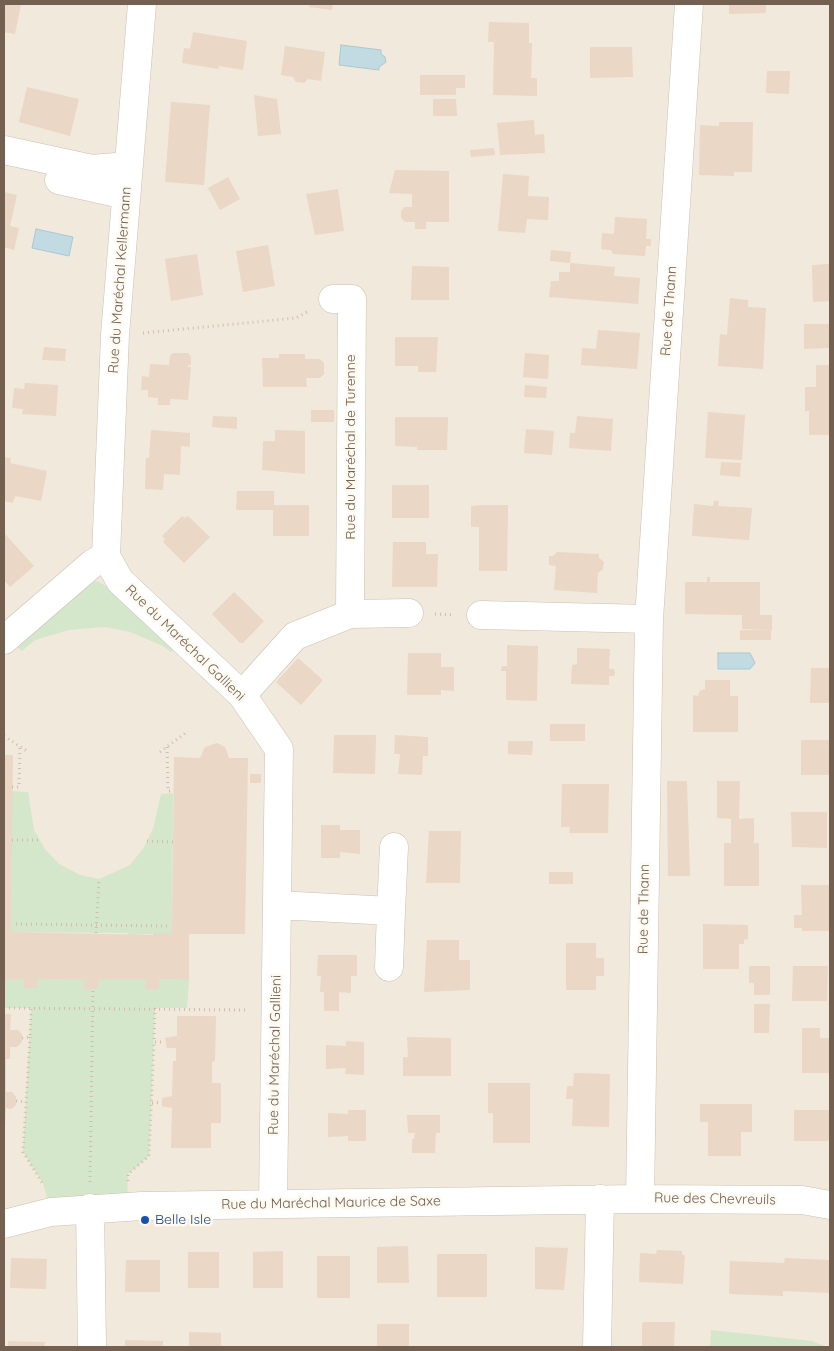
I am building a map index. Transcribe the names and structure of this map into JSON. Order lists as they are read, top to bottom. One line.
{"streets":{"street":["Rue du Maréchal Kellermann","Rue de Thann","Rue du Maréchal de Turenne","Rue du Maréchal Gallieni","Rue des Chevreuils","Rue du Maréchal Maurice de Saxe"]},"crossings":[["Rue du Maréchal Kellermann","Rue du Maréchal Gallieni"],["Rue de Thann","Rue des Chevreuils"],["Rue du Maréchal Gallieni","Rue du Maréchal Maurice de Saxe"],["Rue des Chevreuils","Rue du Maréchal Maurice de Saxe"]],"places":["Belle Isle"]}
